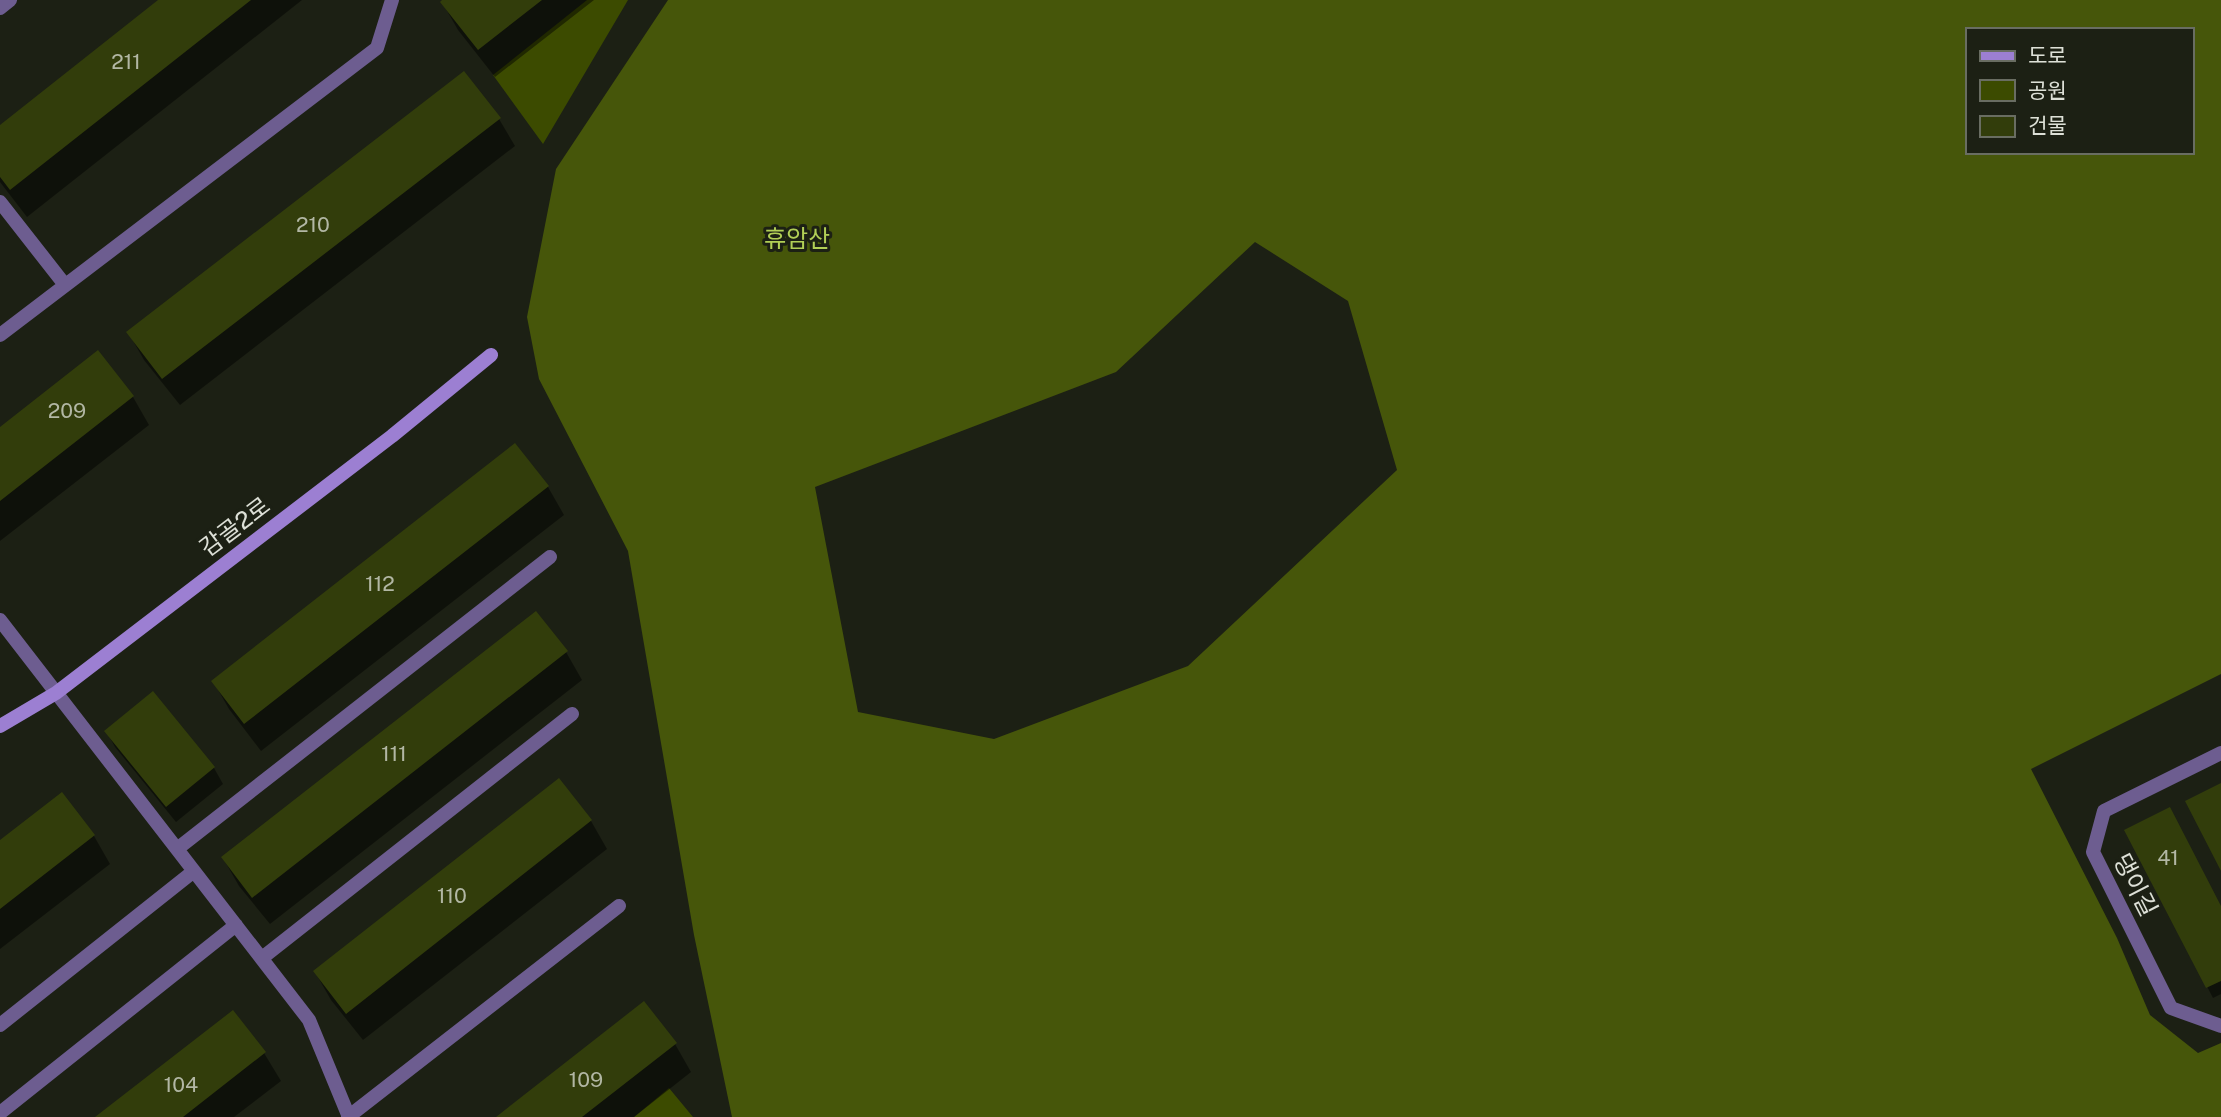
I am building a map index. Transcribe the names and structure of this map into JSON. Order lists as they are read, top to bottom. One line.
{"streets":{"street":["감골2로","댕이길"]},"parks":["휴암산"],"house_numbers":["211","210","209","112","111","41","110","109","104"],"legend":["도로","공원","건물"]}
